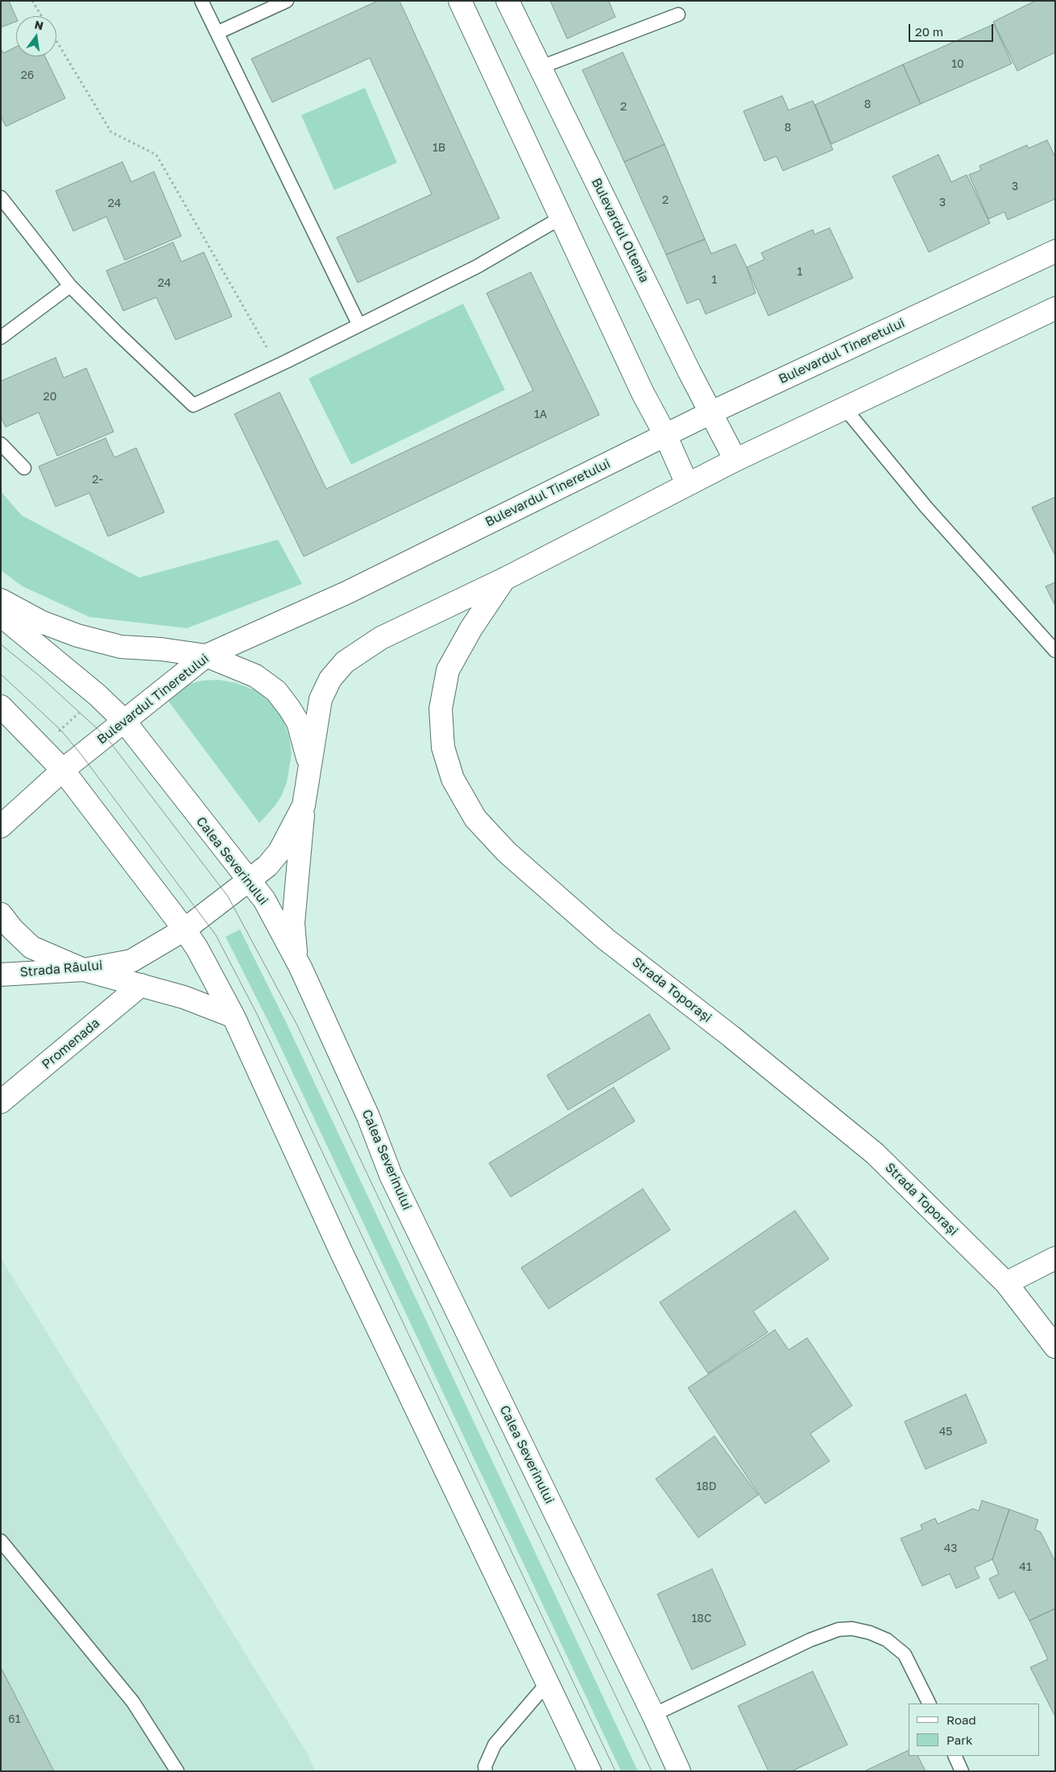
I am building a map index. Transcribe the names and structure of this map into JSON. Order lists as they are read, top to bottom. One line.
{"streets":{"main road":["Bulevardul Oltenia","Bulevardul Tineretului","Calea Severinului","Strada Râului","Strada Toporași","Promenada"]},"crossings":[["Bulevardul Oltenia","Bulevardul Tineretului"],["Bulevardul Tineretului","Calea Severinului"]],"house_numbers":["10","26","8","2","8","1B","3","2","3","24","1","1","24","20","1A","2-","45","18D","43","41","18C","61"],"legend":["Road","Park"],"scale_bar":"20 m","north":"top"}
